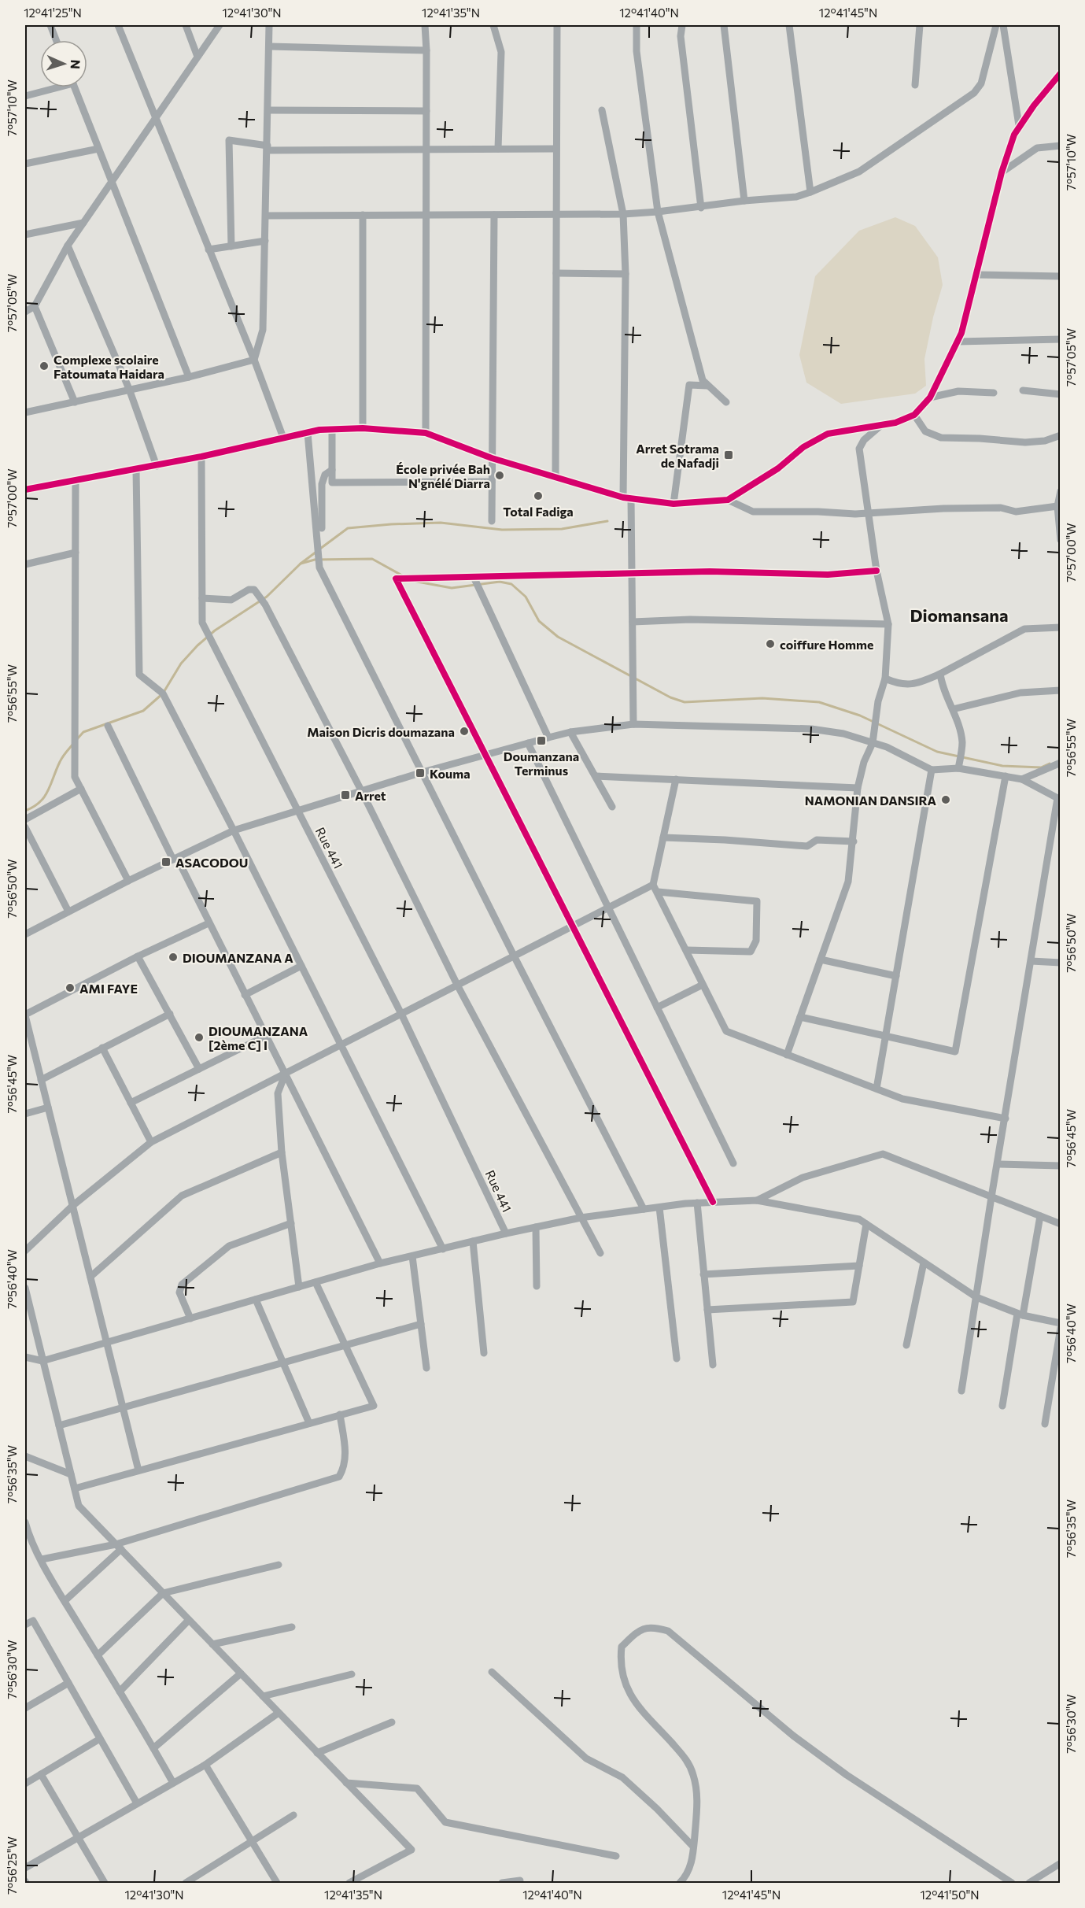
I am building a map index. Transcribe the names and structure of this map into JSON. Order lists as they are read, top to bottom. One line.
{"streets":{"street":["Rue 441"]},"districts":["Diomansana"],"places":{"other":["Complexe scolaire Fatoumata Haidara","École privée Bah N'gnélé Diarra","Total Fadiga","coiffure Homme","Maison Dicris doumazana","NAMONIAN DANSIRA","DIOUMANZANA A","AMI FAYE","DIOUMANZANA [2ème C] I"],"transit":["Arret Sotrama de Nafadji","Doumanzana Terminus","Kouma","Arret","ASACODOU"]},"north":"right","coordinates":["12°41'25\"N","12°41'30\"N","12°41'35\"N","12°41'40\"N","12°41'45\"N","7°57'10\"W","7°57'05\"W","7°57'00\"W","7°56'55\"W","7°56'50\"W","7°56'45\"W","7°56'40\"W","7°56'35\"W","7°56'30\"W","7°56'25\"W","12°41'50\"N"]}
